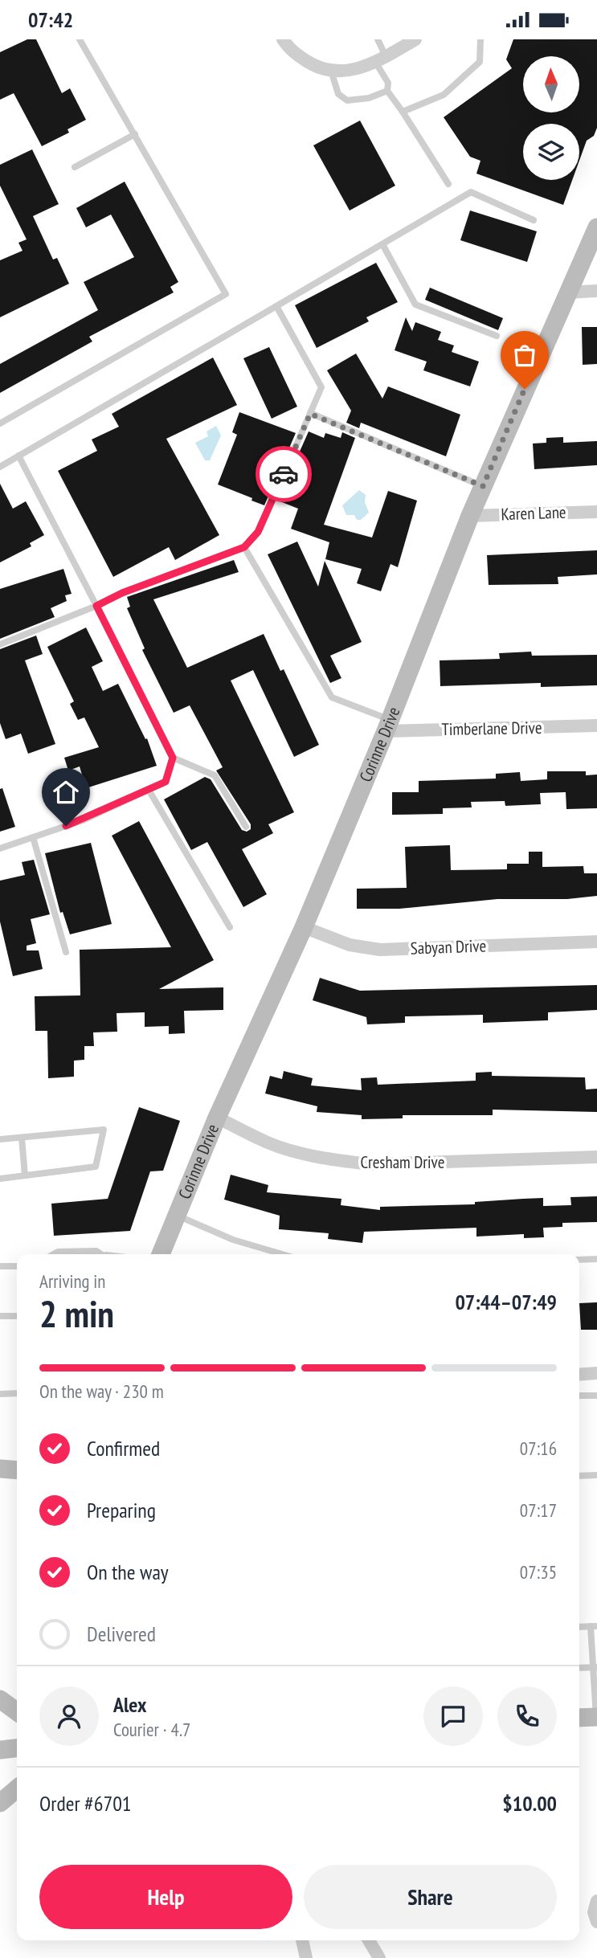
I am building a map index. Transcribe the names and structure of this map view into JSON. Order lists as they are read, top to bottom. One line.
{"streets":{"street":["Karen Lane","Timberlane Drive","Corinne Drive","Sabyan Drive","Cresham Drive"]},"crossings":[["Karen Lane","Corinne Drive"],["Timberlane Drive","Corinne Drive"],["Corinne Drive","Sabyan Drive"],["Corinne Drive","Cresham Drive"]],"north":"top","page":{"status":"07:42","heading":["2 min","Arriving in","07:44–07:49"],"panel":["Alex","Courier · 4.7","Order #6701","$10.00"],"bar":"On the way · 230 m","list":[["Confirmed","07:16"],["Preparing","07:17"],["On the way","07:35"],"Delivered"],"buttons":["Help","Share"]}}
